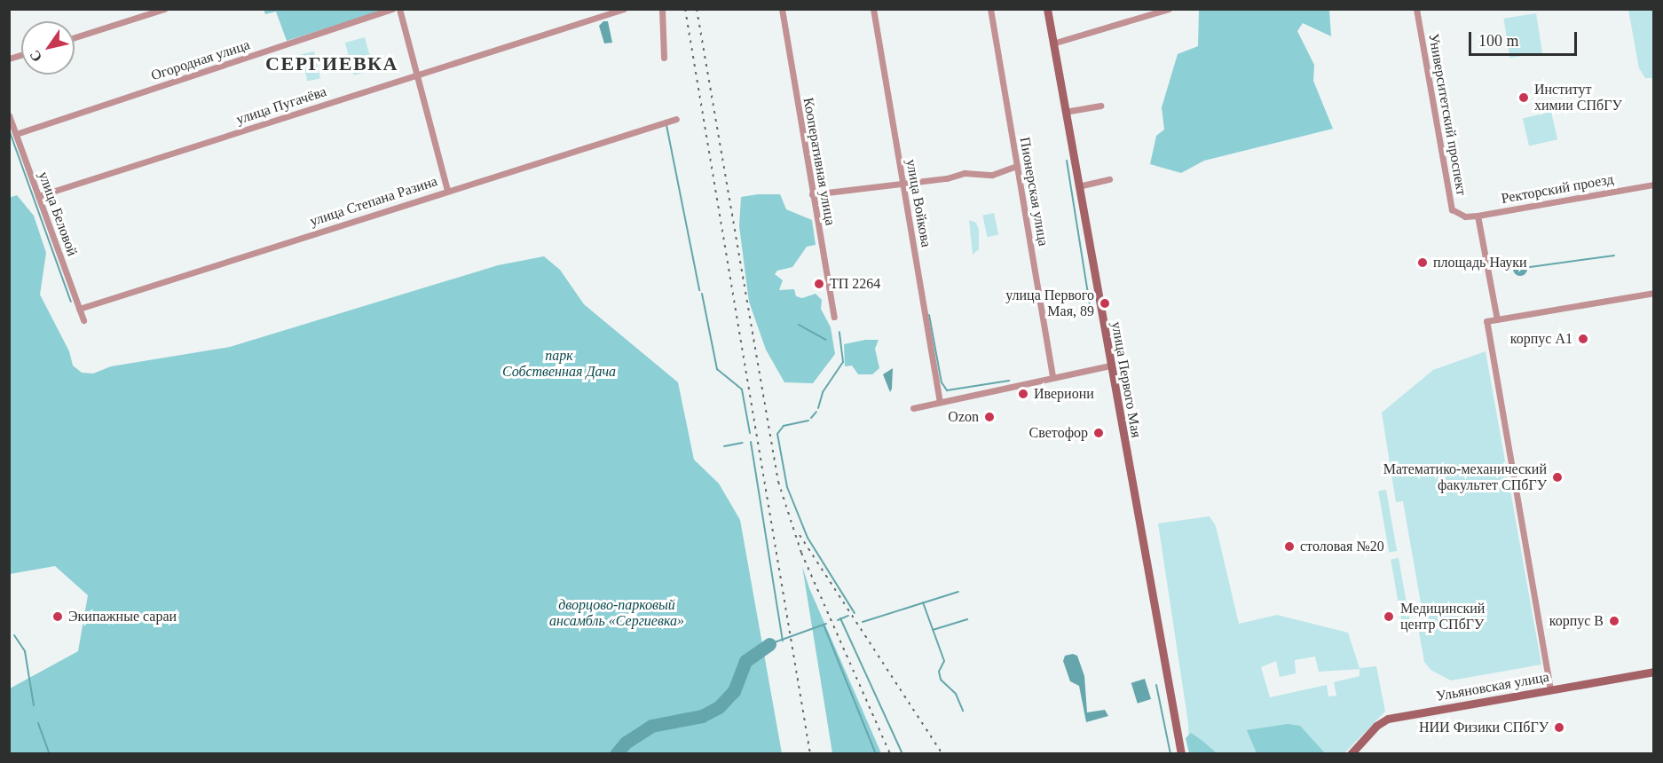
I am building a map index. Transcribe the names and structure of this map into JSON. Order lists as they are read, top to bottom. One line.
{"streets":{"street":["Огородная улица","улица Пугачёва","Университетский проспект","Кооперативная улица","Ректорский проезд","Пионерская улица","улица Степана Разина","улица Войкова","улица Беловой","улица Первого Мая","Ульяновская улица"]},"crossings":[["Огородная улица","улица Беловой"],["улица Пугачёва","улица Беловой"],["Университетский проспект","Ректорский проезд"],["улица Степана Разина","улица Беловой"]],"districts":["СЕРГИЕВКА"],"parks":["парк Собственная Дача","дворцово-парковый ансамбль «Сергиевка»"],"places":["Институт химии СПбГУ","площадь Науки","ТП 2264","улица Первого Мая, 89","корпус А1","Ивериони","Ozon","Светофор","Математико-механический факультет СПбГУ","столовая №20","Экипажные сараи","Медицинский центр СПбГУ","корпус В","НИИ Физики СПбГУ"],"scale_bar":"100 m","north":"bottom left"}
